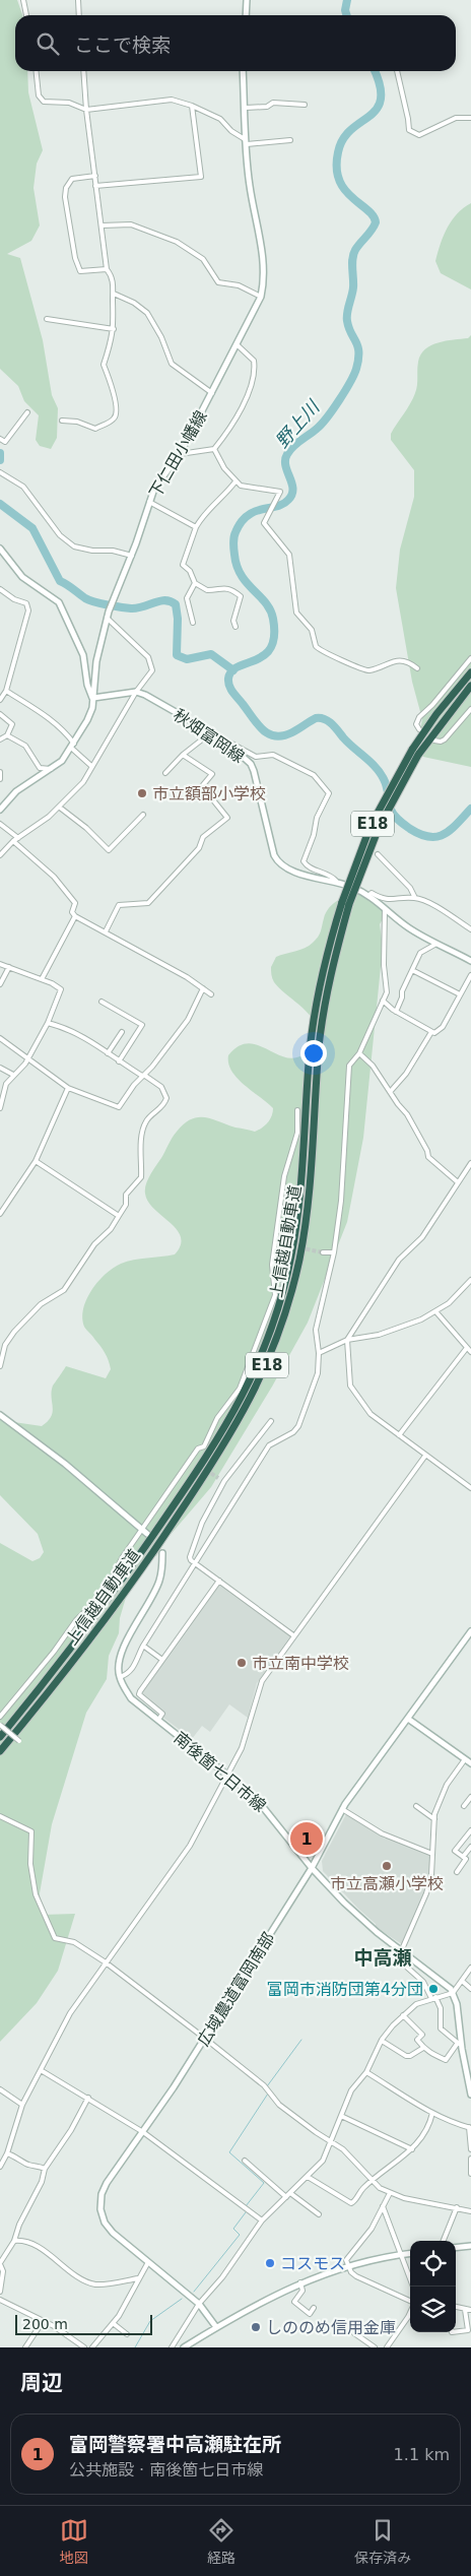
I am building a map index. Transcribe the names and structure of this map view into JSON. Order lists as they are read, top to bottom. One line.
{"streets":{"highway":["E18","上信越自動車道"],"main road":["下仁田小幡線","秋畑富岡線","南後箇七日市線","広域農道富岡南部"]},"crossings":[["南後箇七日市線","広域農道富岡南部"]],"districts":["中高瀬"],"water":["野上川"],"places":["市立額部小学校","市立南中学校","市立高瀬小学校","富岡市消防団第4分団","コスモス","しののめ信用金庫"],"scale_bar":"200 m","page":{"search":"ここで検索","pins":"1","scale":"200 m","heading":"周辺","list":[{"mark":"1","name":"富岡警察署中高瀬駐在所","note":"公共施設 · 南後箇七日市線","value":"1.1 km"}],"nav":["地図","経路","保存済み"]}}
